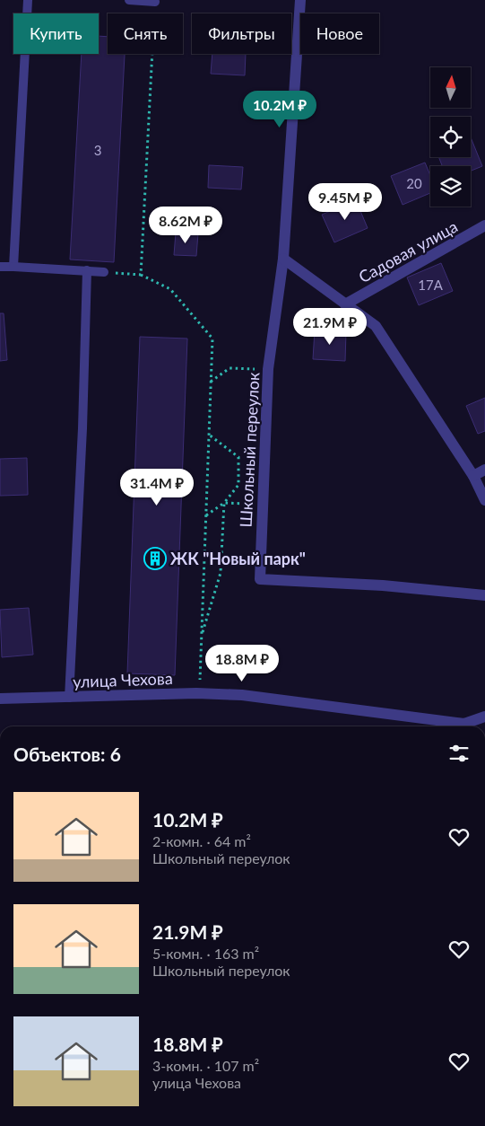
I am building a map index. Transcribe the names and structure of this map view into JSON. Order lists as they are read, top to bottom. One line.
{"streets":{"street":["Садовая улица","Школьный переулок","улица Чехова"]},"places":{"building":["ЖК \"Новый парк\""]},"house_numbers":["3","20","17А"],"north":"top","page":{"chip":["Купить","Снять","Фильтры","Новое"],"price":["10.2M ₽","9.45M ₽","8.62M ₽","21.9M ₽","31.4M ₽","18.8M ₽"],"heading":"Объектов: 6","list":[{"name":"10.2M ₽","note":"2-комн. · 64 m² · Школьный переулок"},{"name":"21.9M ₽","note":"5-комн. · 163 m² · Школьный переулок"},{"name":"18.8M ₽","note":"3-комн. · 107 m² · улица Чехова"}]}}
